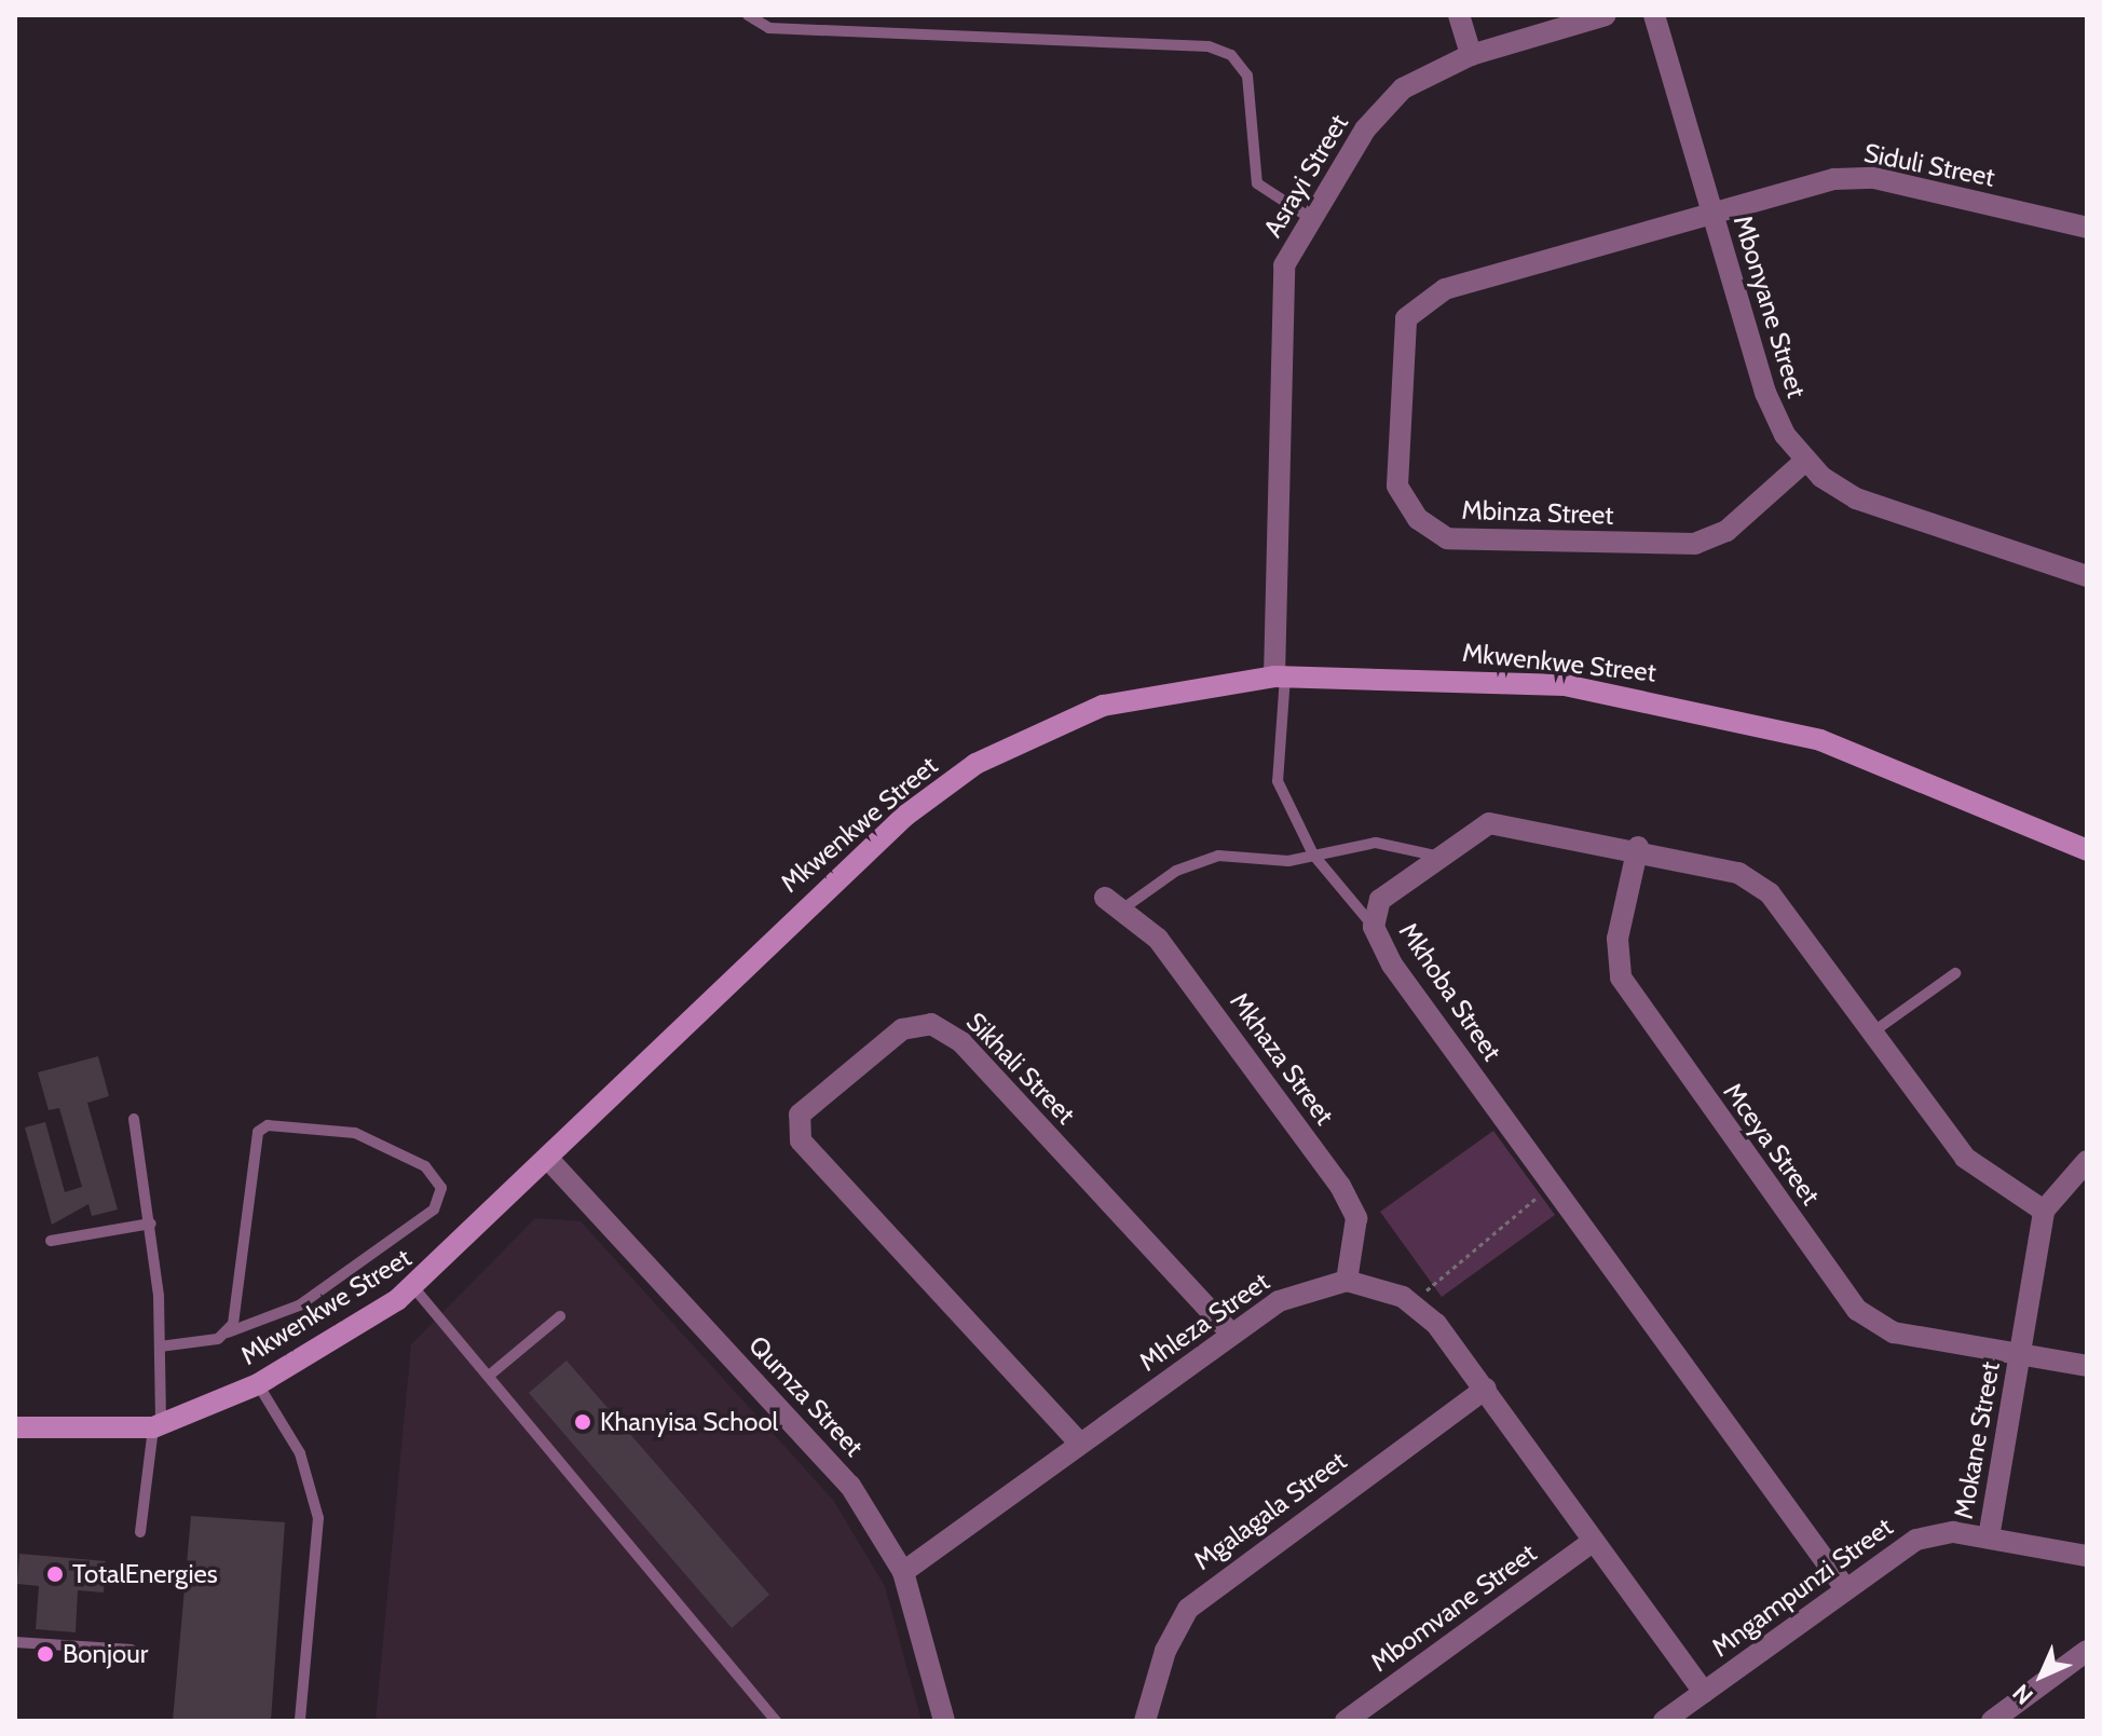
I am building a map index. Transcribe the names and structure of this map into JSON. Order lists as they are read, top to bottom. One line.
{"streets":{"street":["Siduli Street","Asrayi Street","Mbonyane Street","Mbinza Street","Mkwenkwe Street","Mkhoba Street","Mkhaza Street","Sikhali Street","Mceya Street","Mhleza Street","Qumza Street","Mokane Street","Mgalagala Street","Mngampunzi Street","Mbomvane Street"]},"crossings":[["Siduli Street","Mbonyane Street"],["Siduli Street","Mbinza Street"],["Asrayi Street","Mkwenkwe Street"],["Mbonyane Street","Mbinza Street"],["Mkwenkwe Street","Qumza Street"],["Mkhoba Street","Mceya Street"],["Mkhoba Street","Mokane Street"],["Mkhoba Street","Mngampunzi Street"],["Mkhaza Street","Mhleza Street"],["Sikhali Street","Mhleza Street"],["Mceya Street","Mokane Street"],["Mhleza Street","Qumza Street"],["Mokane Street","Mngampunzi Street"]],"places":["Khanyisa School","TotalEnergies","Bonjour"],"north":"bottom left"}
